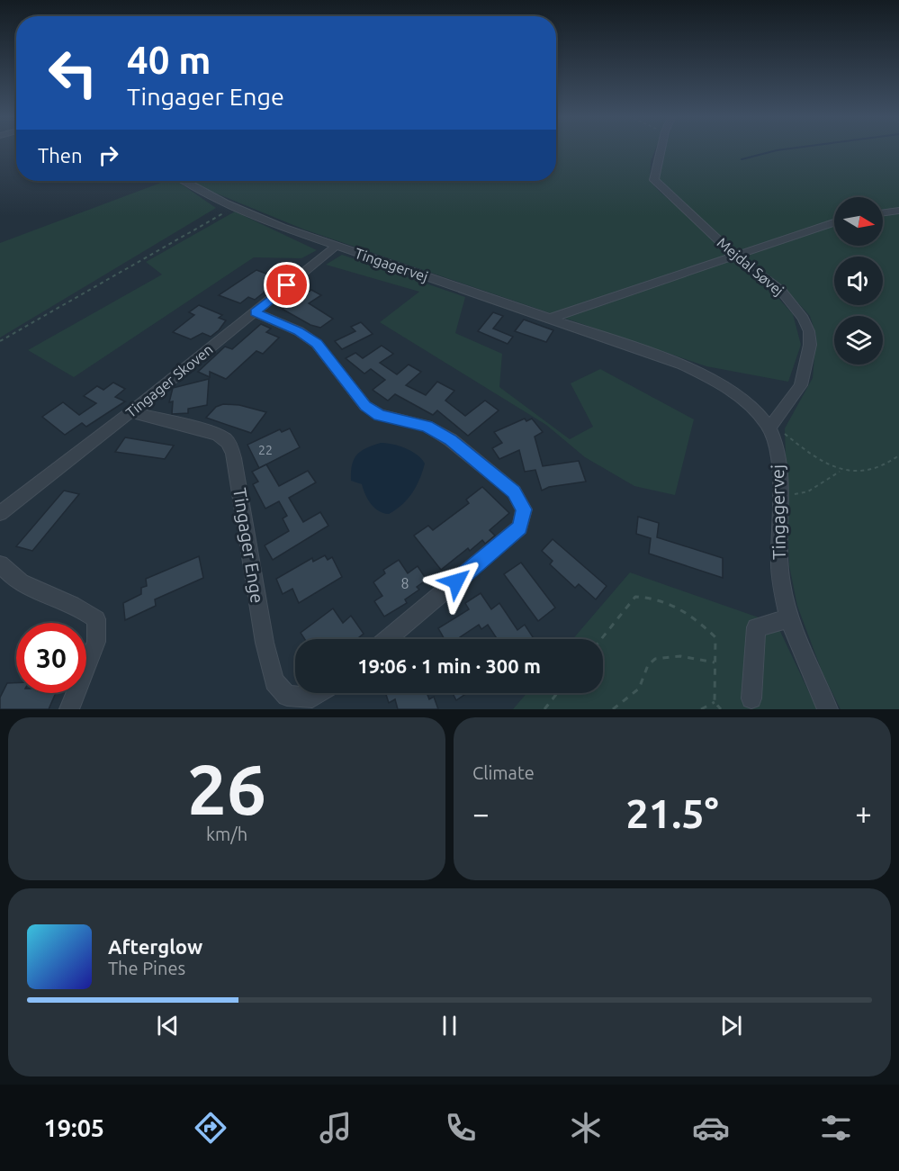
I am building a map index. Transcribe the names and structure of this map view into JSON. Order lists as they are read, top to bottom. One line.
{"streets":{"street":["Tingagervej","Mejdal Søvej","Tingager Skoven","Tingager Enge"]},"crossings":[["Tingagervej","Mejdal Søvej"],["Tingagervej","Tingager Skoven"],["Tingager Skoven","Tingager Enge"]],"house_numbers":["22","8"],"north":"right","page":{"turn":["40 m","Tingager Enge"],"then":"Then","limit":"30","trip":"19:06 · 1 min · 300 m","tile":[["26","km/h"],"Climate"],"heat":["−","21.5°","+"],"song":["Afterglow","The Pines"],"tabs":"19:05"}}
